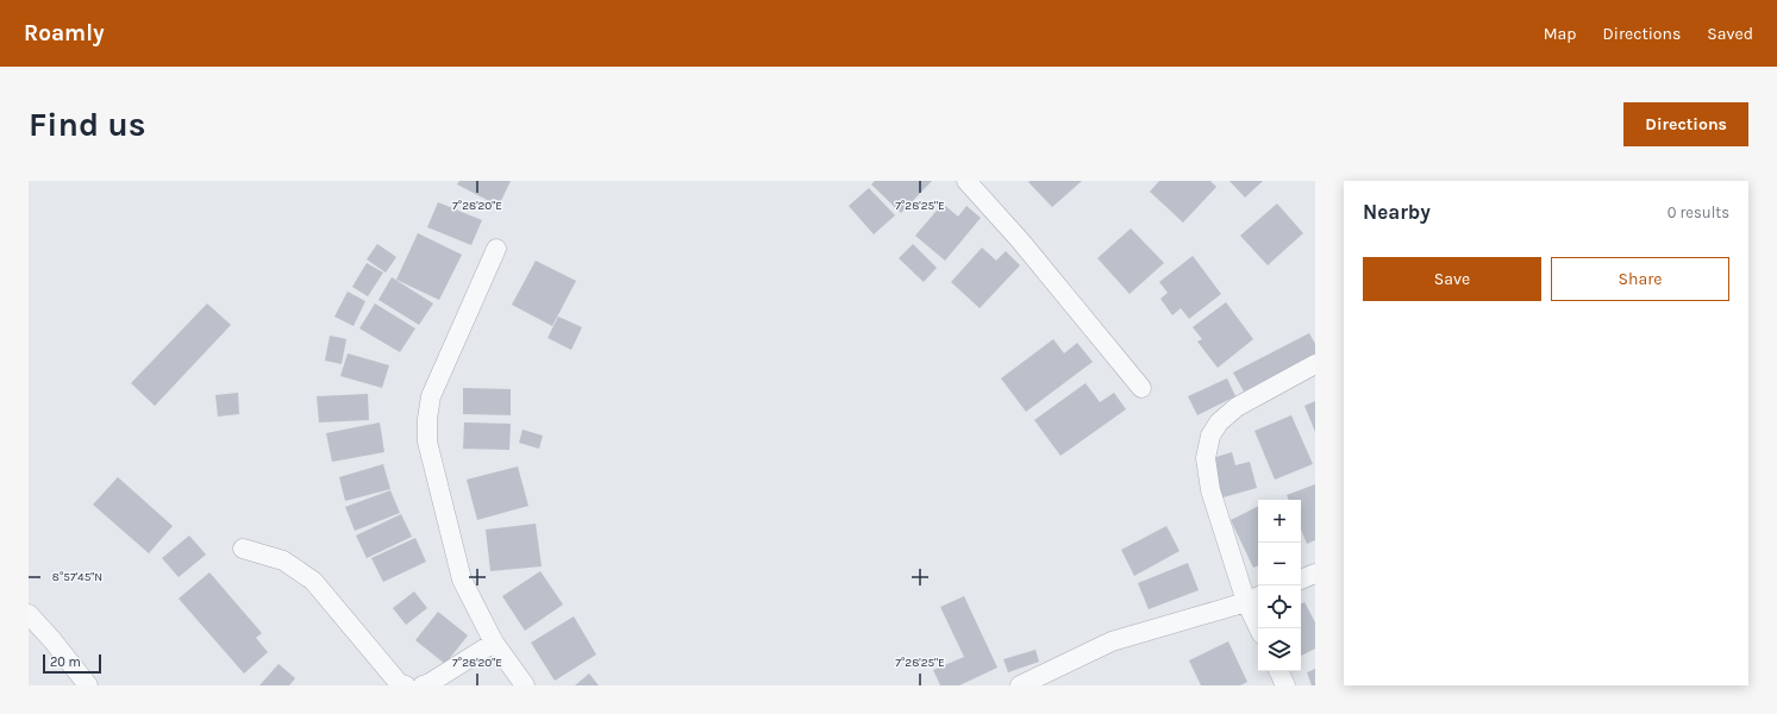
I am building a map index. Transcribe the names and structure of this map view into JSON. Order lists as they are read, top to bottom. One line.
{"scale_bar":"20 m","page":{"header":"Roamly","nav":["Map","Directions","Saved"],"buttons":["Directions",["Save","Share"]],"title":"Find us","heading":["Nearby","0 results"],"map_buttons":["+","−"],"scale":"20 m"},"coordinates":["7°28'20\"E","7°28'25\"E","8°57'45\"N"]}
